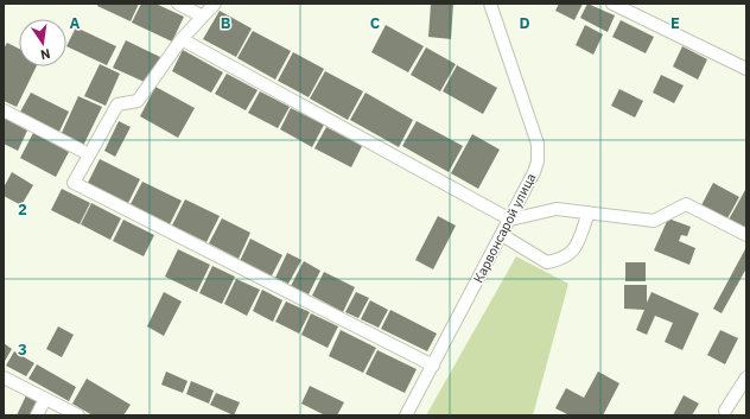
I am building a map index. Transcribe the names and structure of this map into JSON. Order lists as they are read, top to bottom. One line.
{"streets":{"street":["Карвонсарой улица"]},"north":"bottom","grid":{"columns":["A","B","C","D","E"],"rows":["2","3"]}}
